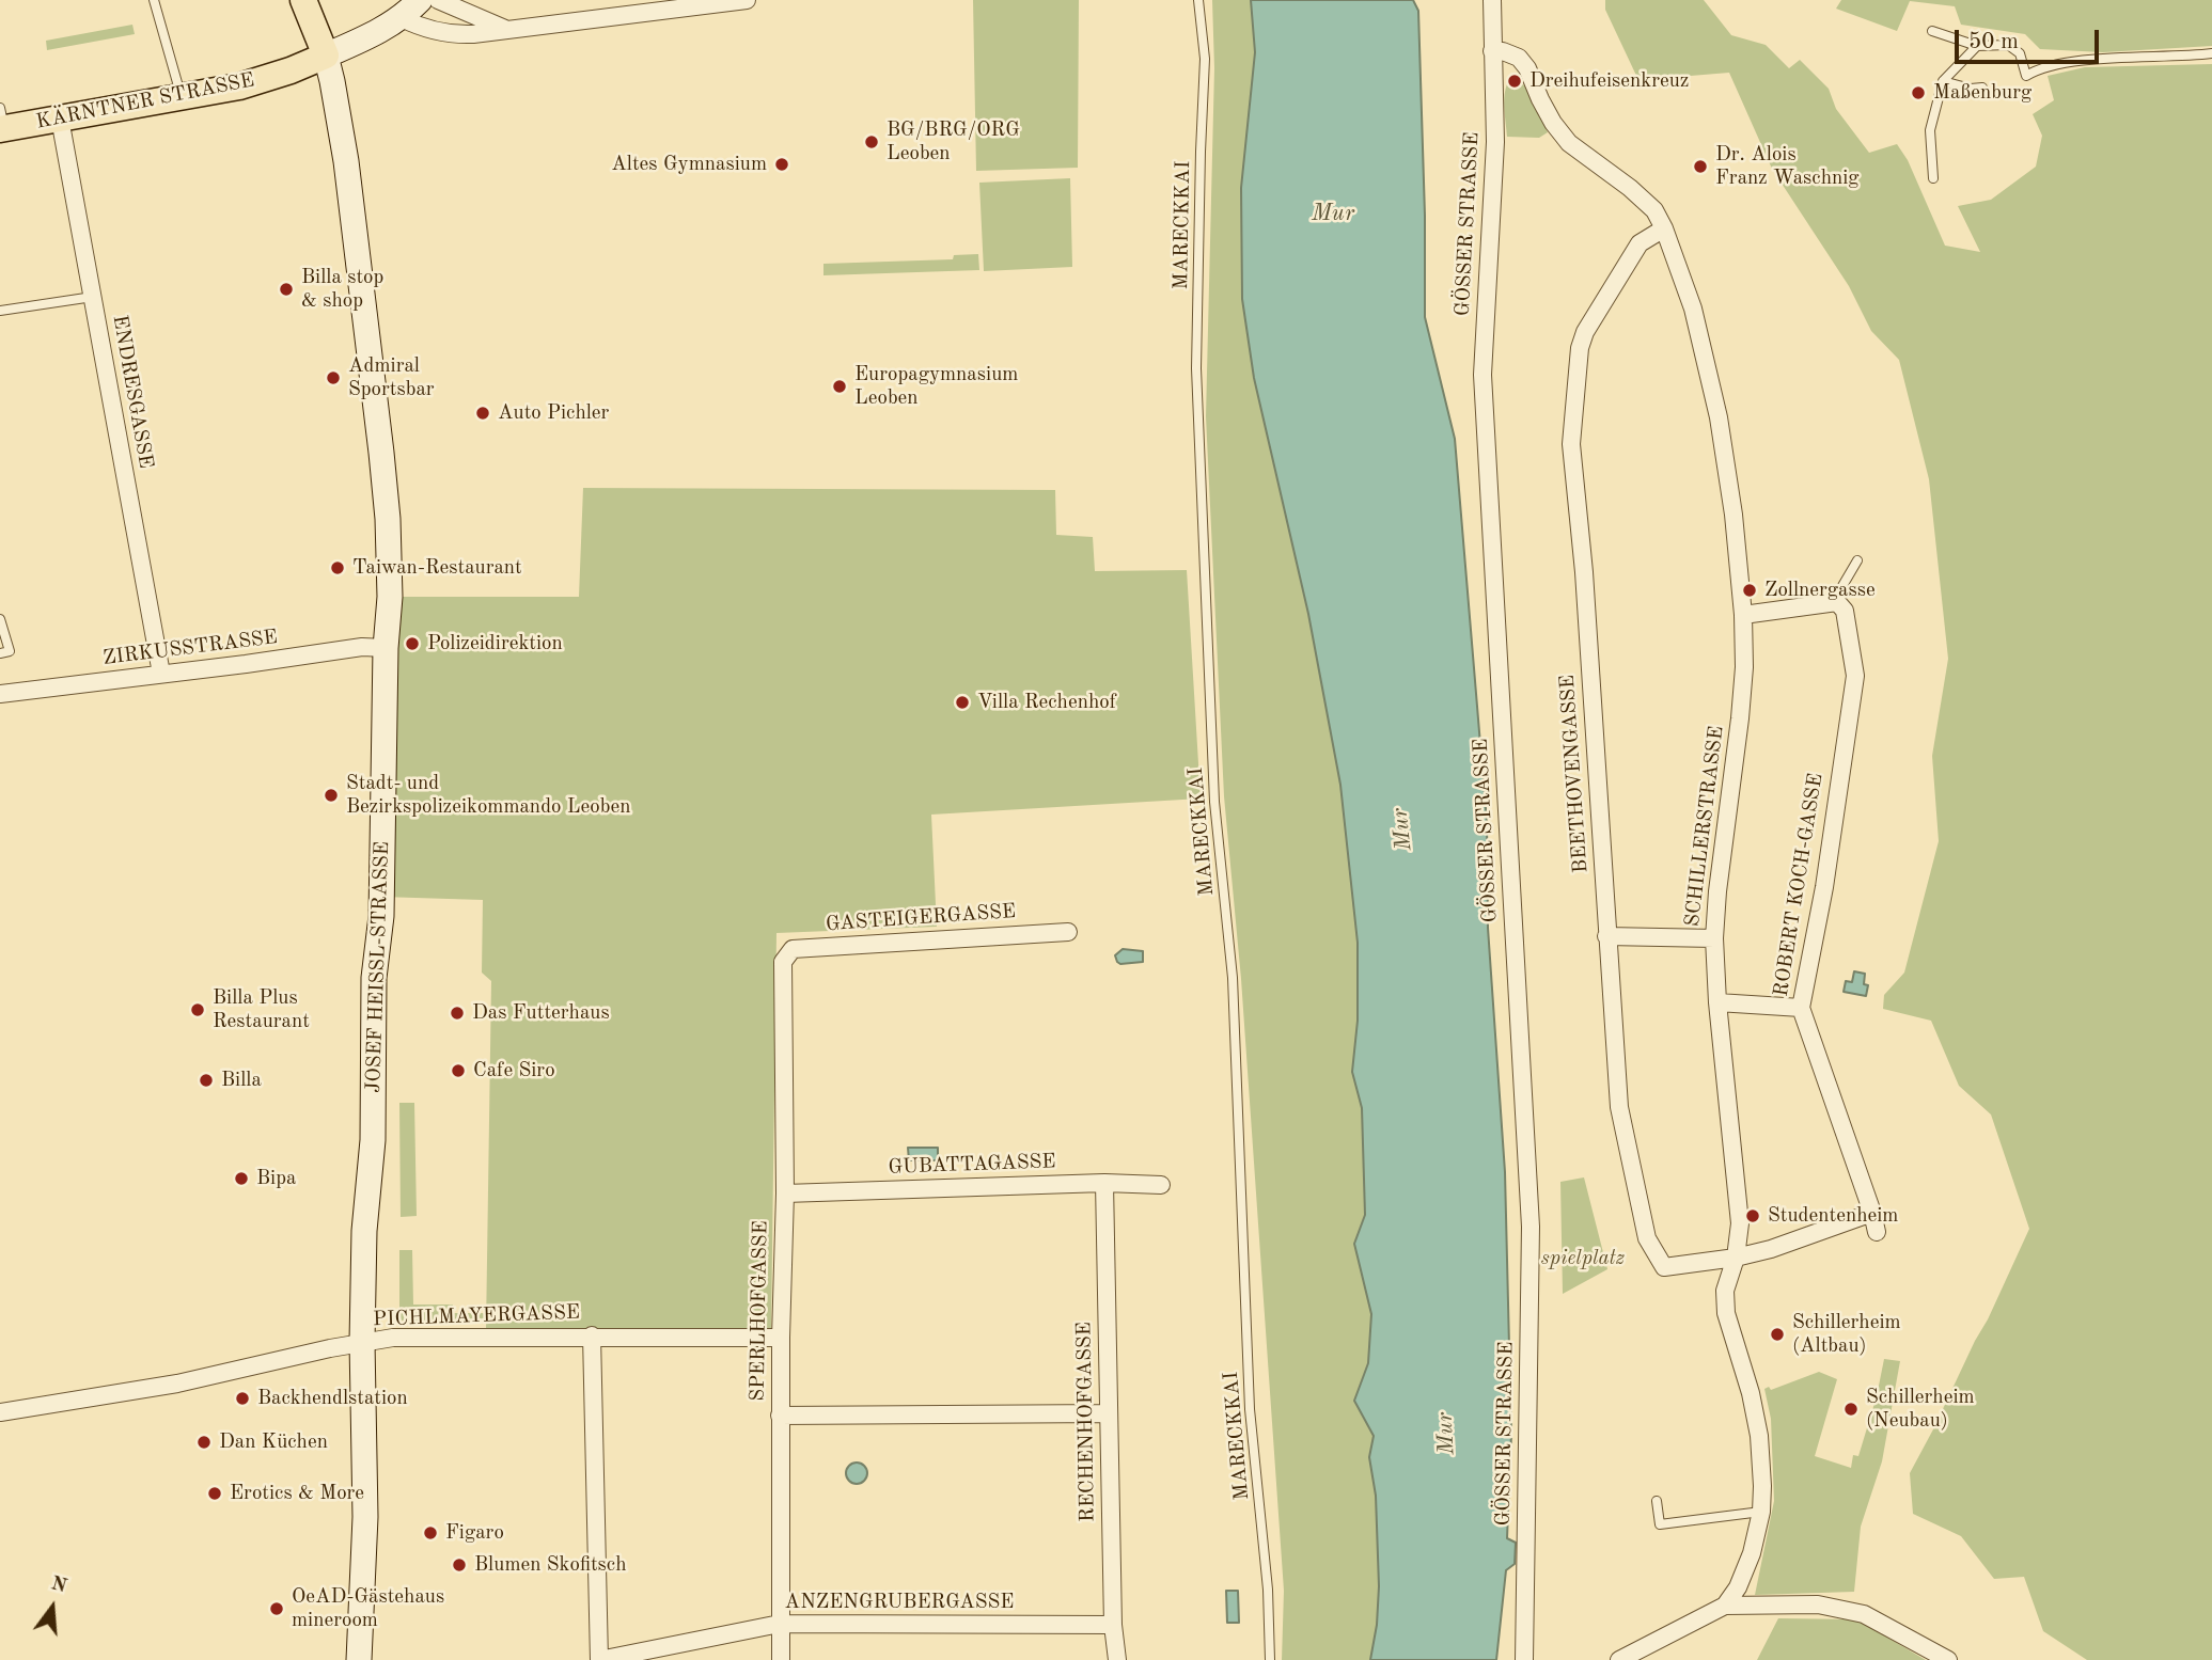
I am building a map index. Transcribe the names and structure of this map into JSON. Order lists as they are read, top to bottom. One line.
{"streets":{"main road":["KÄRNTNER STRASSE","JOSEF HEISSL-STRASSE"],"street":["GÖSSER STRASSE","ENDRESGASSE","ZIRKUSSTRASSE","BEETHOVENGASSE","SCHILLERSTRASSE","ROBERT KOCH-GASSE","GASTEIGERGASSE","GUBATTAGASSE","SPERLHOFGASSE","PICHLMAYERGASSE","RECHENHOFGASSE","ANZENGRUBERGASSE"],"lane":["MARECKKAI"]},"crossings":[["KÄRNTNER STRASSE","ENDRESGASSE"],["KÄRNTNER STRASSE","JOSEF HEISSL-STRASSE"],["GÖSSER STRASSE","SCHILLERSTRASSE"],["ENDRESGASSE","ZIRKUSSTRASSE"],["ZIRKUSSTRASSE","JOSEF HEISSL-STRASSE"],["BEETHOVENGASSE","SCHILLERSTRASSE"],["GASTEIGERGASSE","SPERLHOFGASSE"],["JOSEF HEISSL-STRASSE","PICHLMAYERGASSE"],["GUBATTAGASSE","SPERLHOFGASSE"],["GUBATTAGASSE","RECHENHOFGASSE"],["SPERLHOFGASSE","PICHLMAYERGASSE"],["SPERLHOFGASSE","ANZENGRUBERGASSE"],["RECHENHOFGASSE","ANZENGRUBERGASSE"]],"water":["Mur"],"parks":["spielplatz"],"places":["Dreihufeisenkreuz","Maßenburg","BG/BRG/ORG Leoben","Altes Gymnasium","Dr. Alois Franz Waschnig","Billa stop & shop","Admiral Sportsbar","Europagymnasium Leoben","Auto Pichler","Taiwan-Restaurant","Zollnergasse","Polizeidirektion","Villa Rechenhof","Stadt- und Bezirkspolizeikommando Leoben","Billa Plus Restaurant","Das Futterhaus","Cafe Siro","Billa","Bipa","Studentenheim","Schillerheim (Altbau)","Backhendlstation","Schillerheim (Neubau)","Dan Küchen","Erotics & More","Figaro","Blumen Skofitsch","OeAD-Gästehaus mineroom"],"scale_bar":"50 m","north":"top"}
